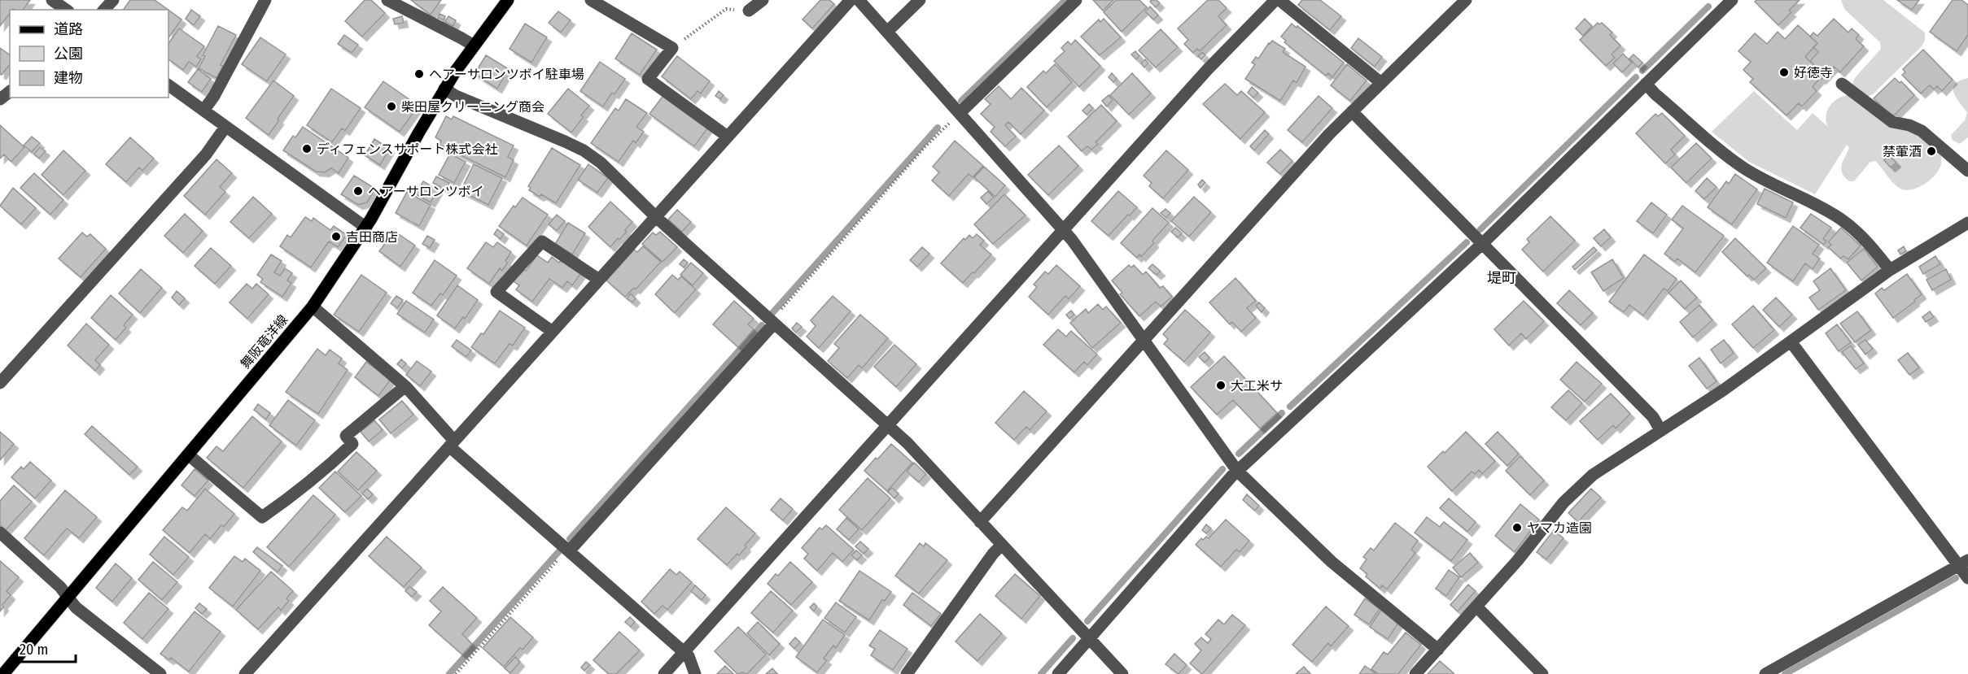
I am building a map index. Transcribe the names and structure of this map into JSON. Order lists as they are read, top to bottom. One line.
{"streets":{"main road":["舞阪竜洋線"]},"districts":["堤町"],"places":["好徳寺","ヘアーサロンツボイ駐車場","柴田屋クリーニング商会","ディフェンスサポート株式会社","禁葷酒","ヘアーサロンツボイ","吉田商店","大工米サ","ヤマカ造園"],"legend":["道路","公園","建物"],"scale_bar":"20 m"}
